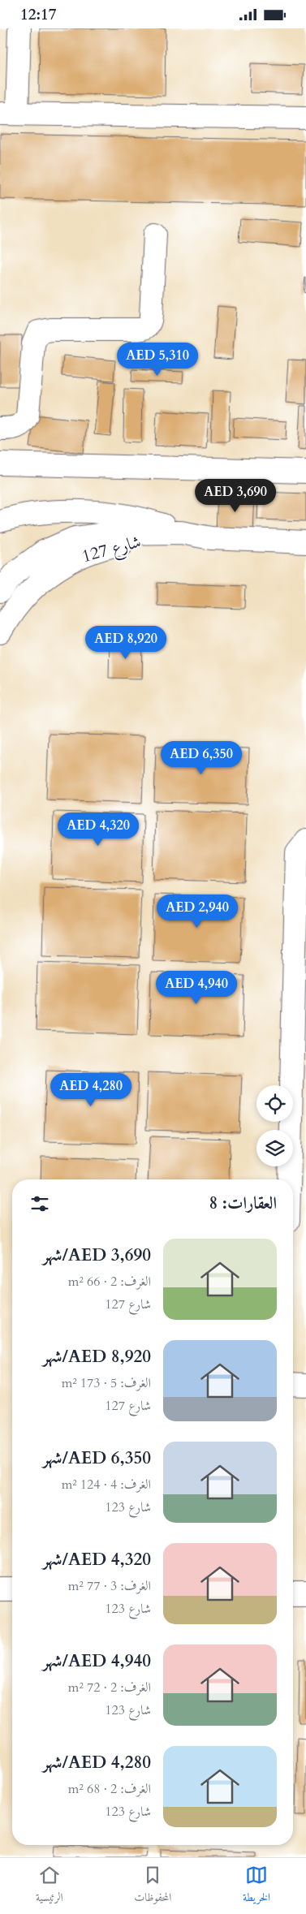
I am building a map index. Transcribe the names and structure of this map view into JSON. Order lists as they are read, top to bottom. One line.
{"streets":{"street":["شارع 127"]},"page":{"status":"12:17","price":["AED 5,310","AED 3,690","AED 8,920","AED 6,350","AED 4,320","AED 2,940","AED 4,940","AED 4,280"],"heading":"العقارات: 8","list":[{"name":"AED 3,690/شهر","note":"الغرف: 2 · 66 m² · شارع 127"},{"name":"AED 8,920/شهر","note":"الغرف: 5 · 173 m² · شارع 127"},{"name":"AED 6,350/شهر","note":"الغرف: 4 · 124 m² · شارع 123"},{"name":"AED 4,320/شهر","note":"الغرف: 3 · 77 m² · شارع 123"},{"name":"AED 4,940/شهر","note":"الغرف: 2 · 72 m² · شارع 123"},{"name":"AED 4,280/شهر","note":"الغرف: 2 · 68 m² · شارع 123"}],"tabs":["الخريطة","المحفوظات","الرئيسية"]}}
